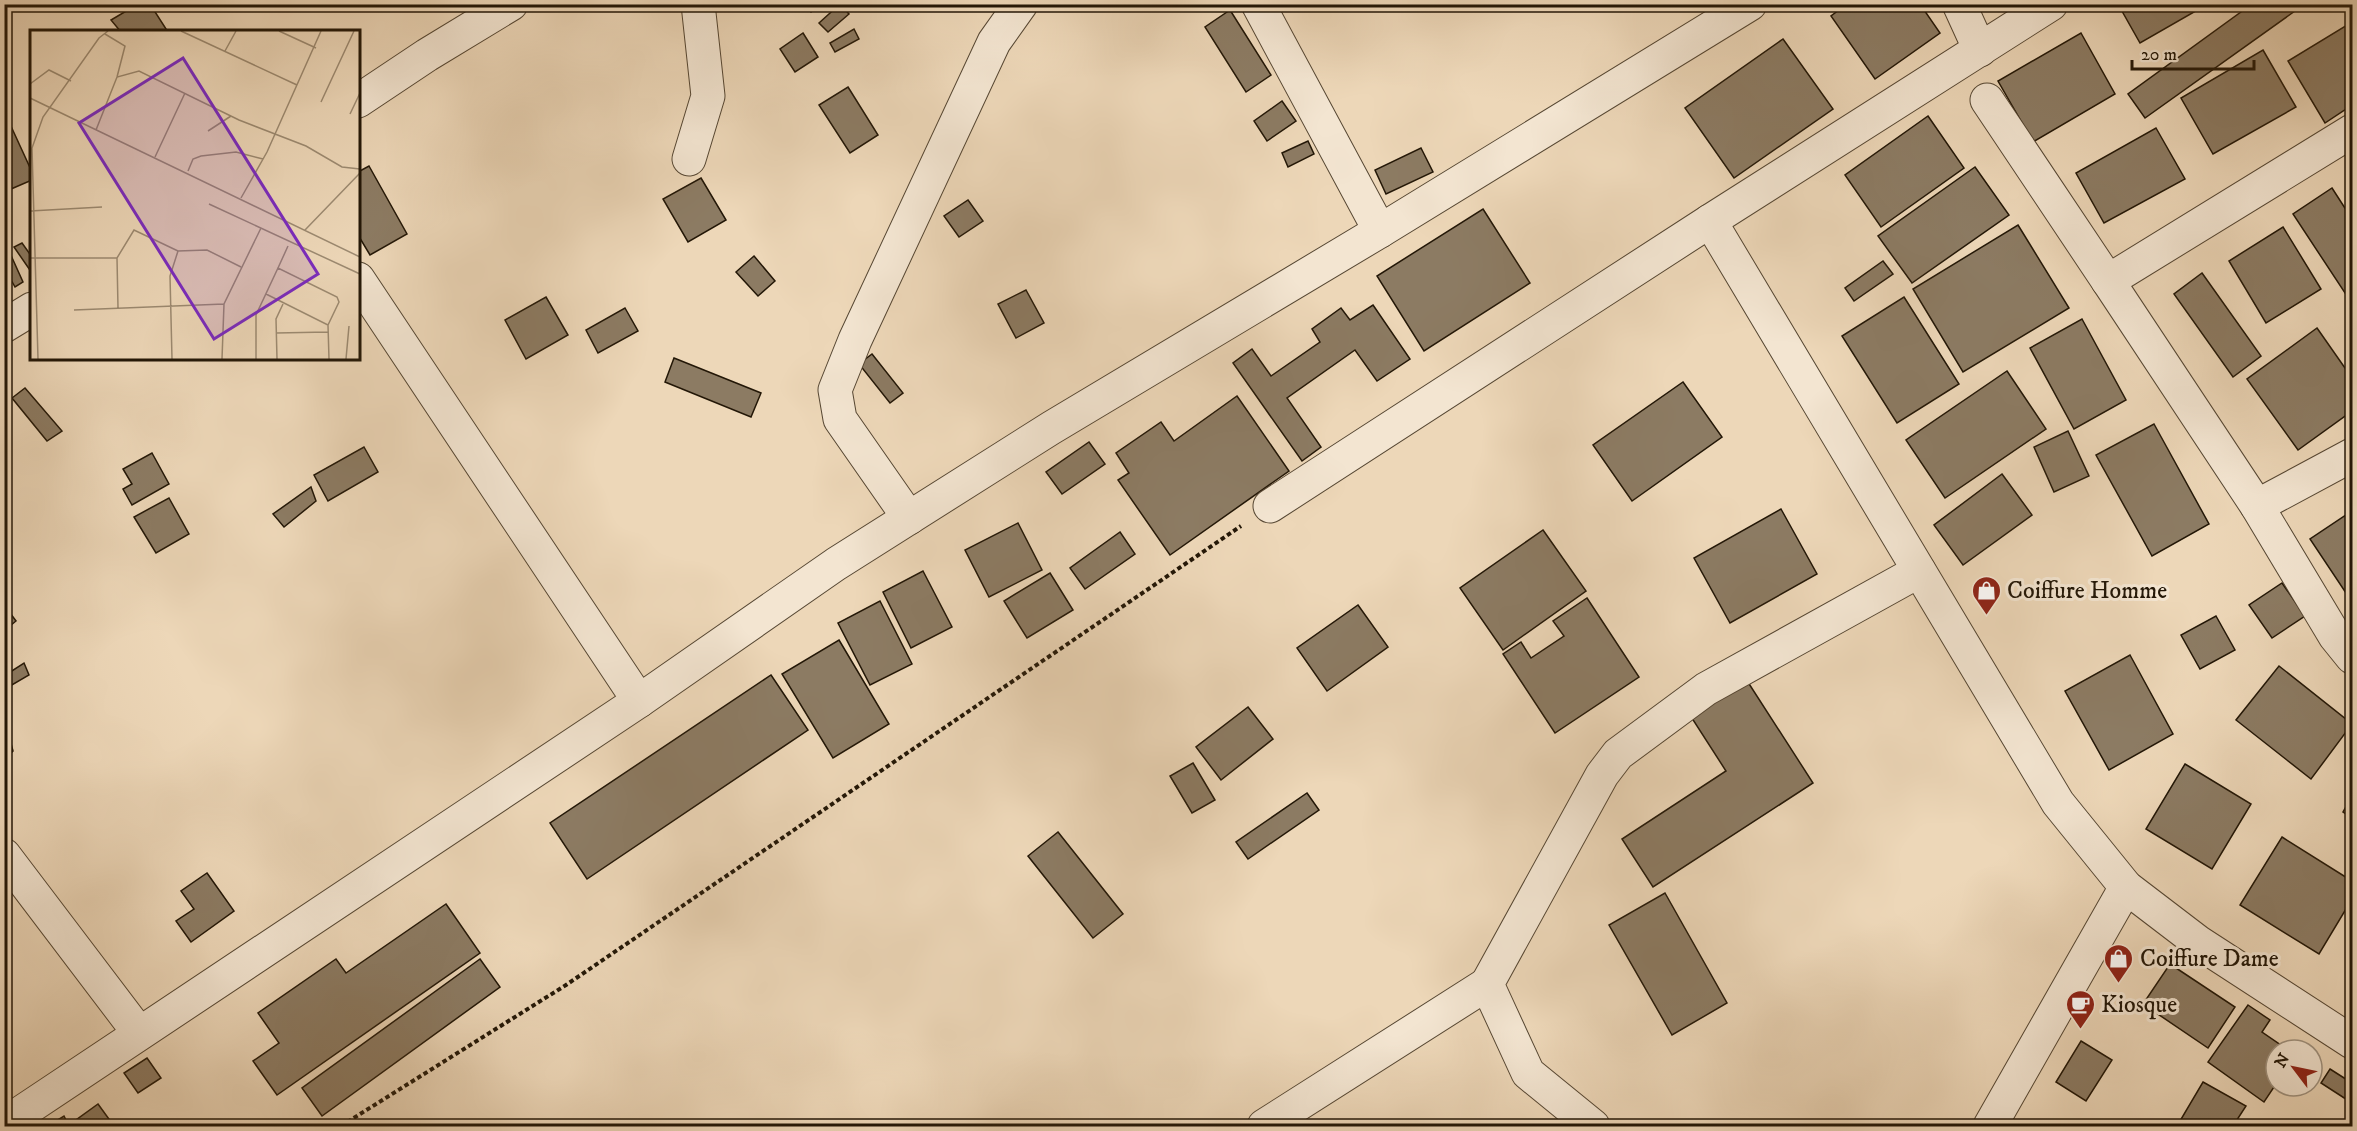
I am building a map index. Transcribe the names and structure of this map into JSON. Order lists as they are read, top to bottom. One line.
{"places":{"shop":["Coiffure Homme","Coiffure Dame"],"cafe":["Kiosque"]},"scale_bar":"20 m","north":"top left"}
